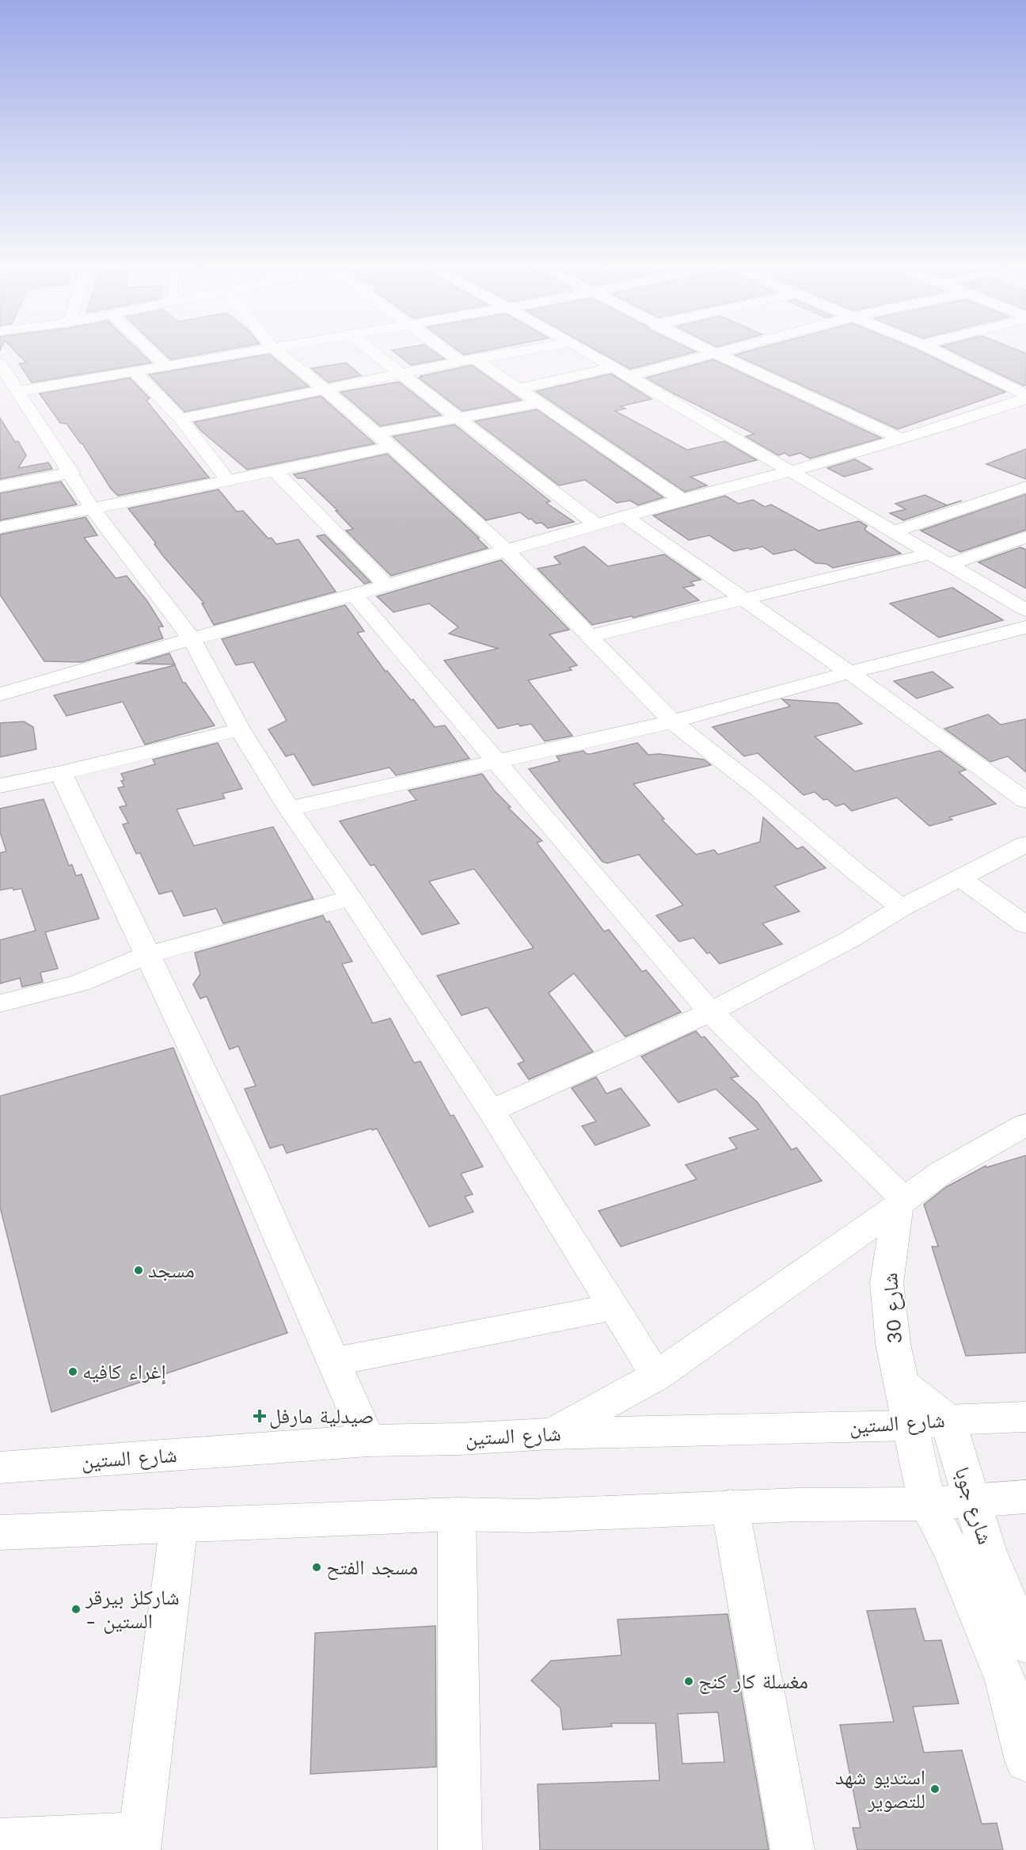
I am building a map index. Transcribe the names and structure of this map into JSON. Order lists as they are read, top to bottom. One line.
{"streets":{"street":["شارع 30","شارع الستين","شارع جوبا"]},"crossings":[["شارع 30","شارع الستين"],["شارع 30","شارع جوبا"],["شارع الستين","شارع جوبا"]],"places":{"other":["مسجد","إغراء كافيه","مسجد الفتح","شاركلز بيرقر - الستين","مغسلة كار كنج","استديو شهد للتصوير"],"health":["صيدلية مارفل"]}}
